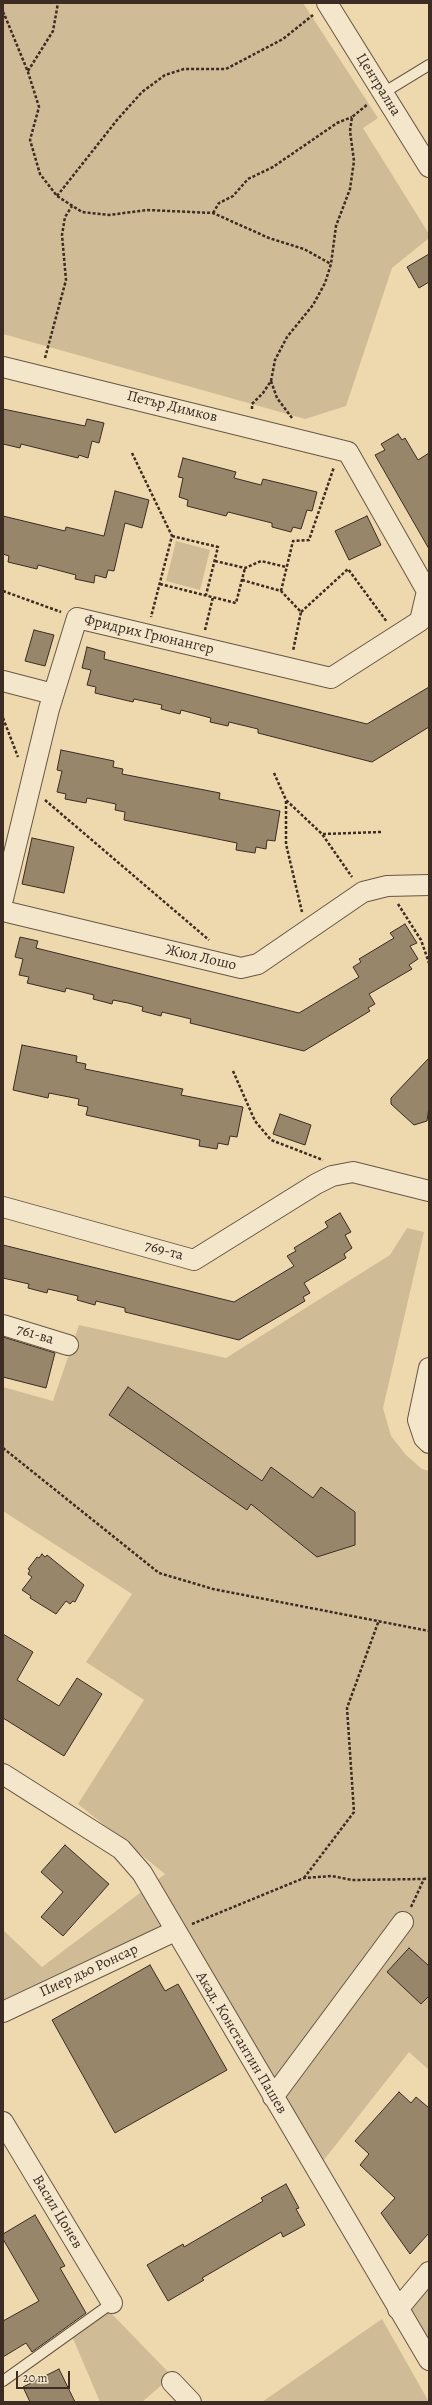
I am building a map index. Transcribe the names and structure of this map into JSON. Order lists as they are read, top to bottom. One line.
{"streets":{"street":["Централна","Петър Димков","Фридрих Грюнангер","Жюл Лошо","769-та","761-ва","Пиер дьо Ронсар","Акад. Константин Пашев","Васил Цонев"]},"crossings":[["Пиер дьо Ронсар","Акад. Константин Пашев"]],"scale_bar":"20 m"}
